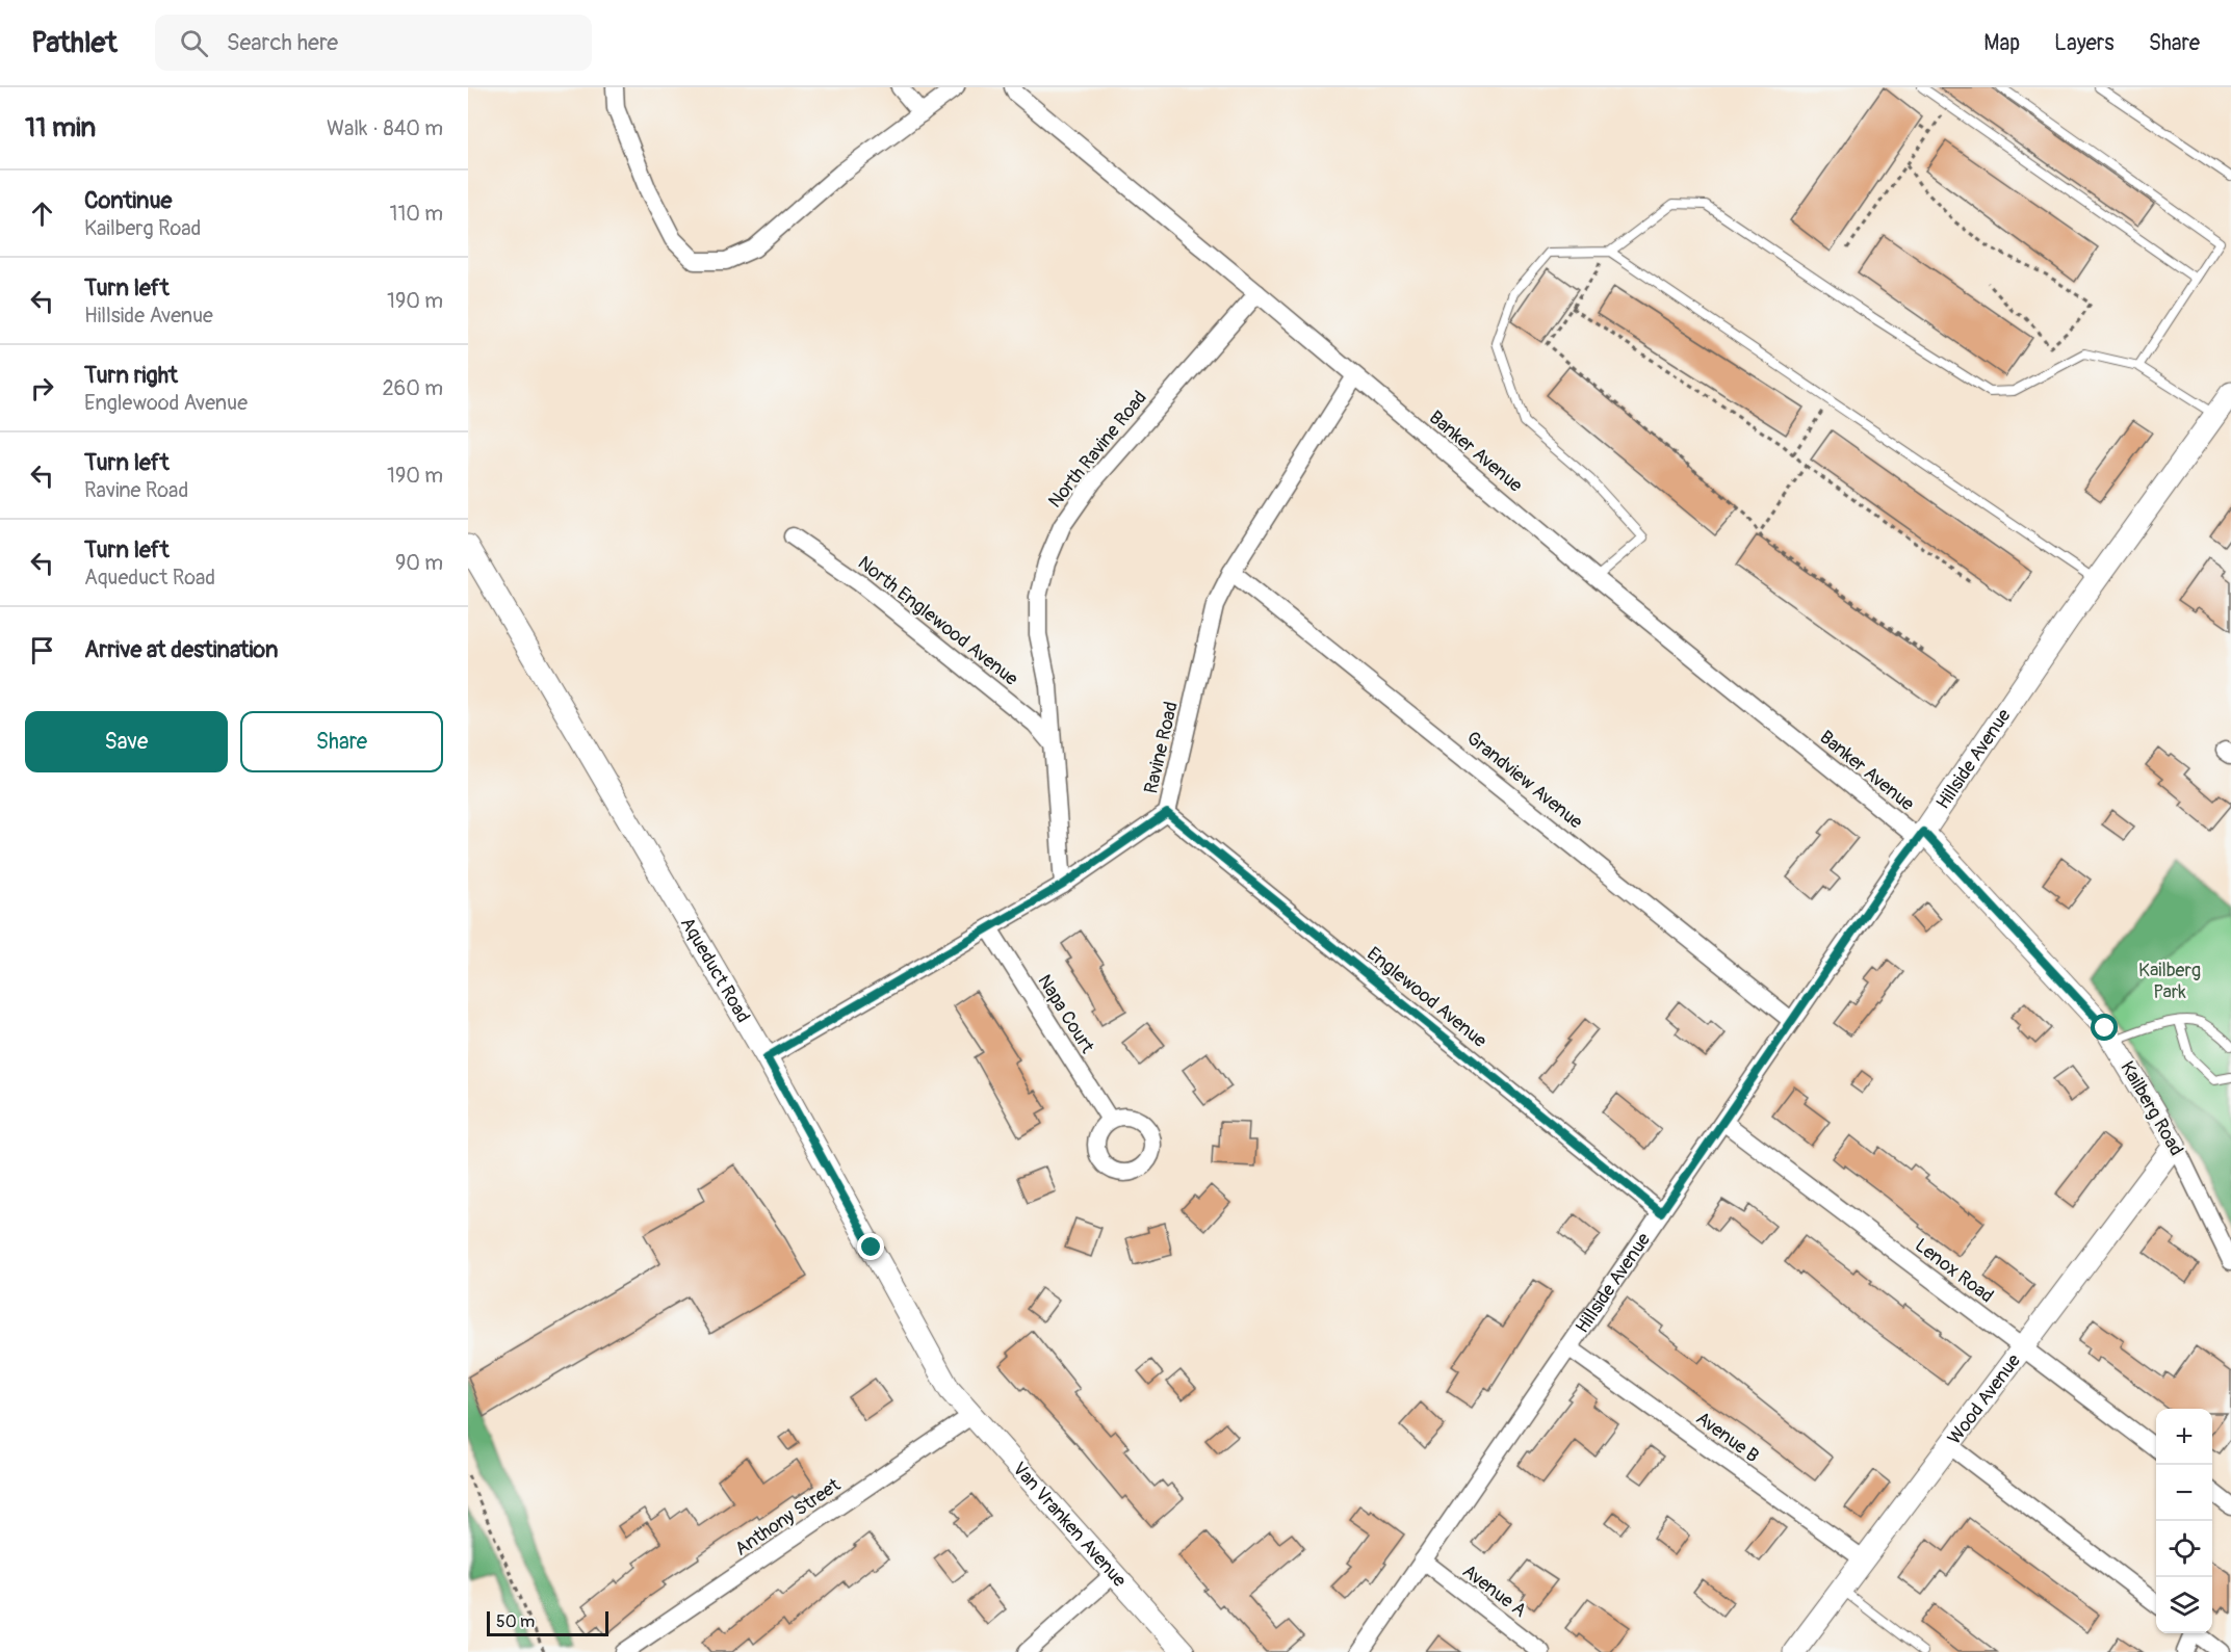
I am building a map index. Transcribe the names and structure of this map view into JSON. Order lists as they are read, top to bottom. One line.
{"streets":{"street":["North Ravine Road","Banker Avenue","North Englewood Avenue","Ravine Road","Hillside Avenue","Grandview Avenue","Aqueduct Road","Englewood Avenue","Napa Court","Kailberg Road","Lenox Road","Wood Avenue","Avenue B","Anthony Street","Van Vranken Avenue","Avenue A"]},"crossings":[["North Ravine Road","Banker Avenue"],["North Ravine Road","North Englewood Avenue"],["North Ravine Road","Ravine Road"],["Banker Avenue","Ravine Road"],["Banker Avenue","Hillside Avenue"],["Banker Avenue","Kailberg Road"],["Ravine Road","Grandview Avenue"],["Ravine Road","Aqueduct Road"],["Ravine Road","Englewood Avenue"],["Ravine Road","Napa Court"],["Hillside Avenue","Grandview Avenue"],["Hillside Avenue","Englewood Avenue"],["Hillside Avenue","Kailberg Road"],["Hillside Avenue","Lenox Road"],["Hillside Avenue","Avenue B"],["Hillside Avenue","Avenue A"],["Aqueduct Road","Van Vranken Avenue"],["Kailberg Road","Wood Avenue"],["Lenox Road","Wood Avenue"],["Wood Avenue","Avenue B"],["Anthony Street","Van Vranken Avenue"]],"parks":["Kailberg Park"],"scale_bar":"50 m","page":{"header":"Pathlet","search":"Search here","nav":["Map","Layers","Share"],"heading":["11 min","Walk · 840 m"],"list":[["Continue","Kailberg Road","110 m"],["Turn left","Hillside Avenue","190 m"],["Turn right","Englewood Avenue","260 m"],["Turn left","Ravine Road","190 m"],["Turn left","Aqueduct Road","90 m"],"Arrive at destination"],"buttons":["Save","Share"],"map_buttons":["+","−"],"scale":"50 m"}}
